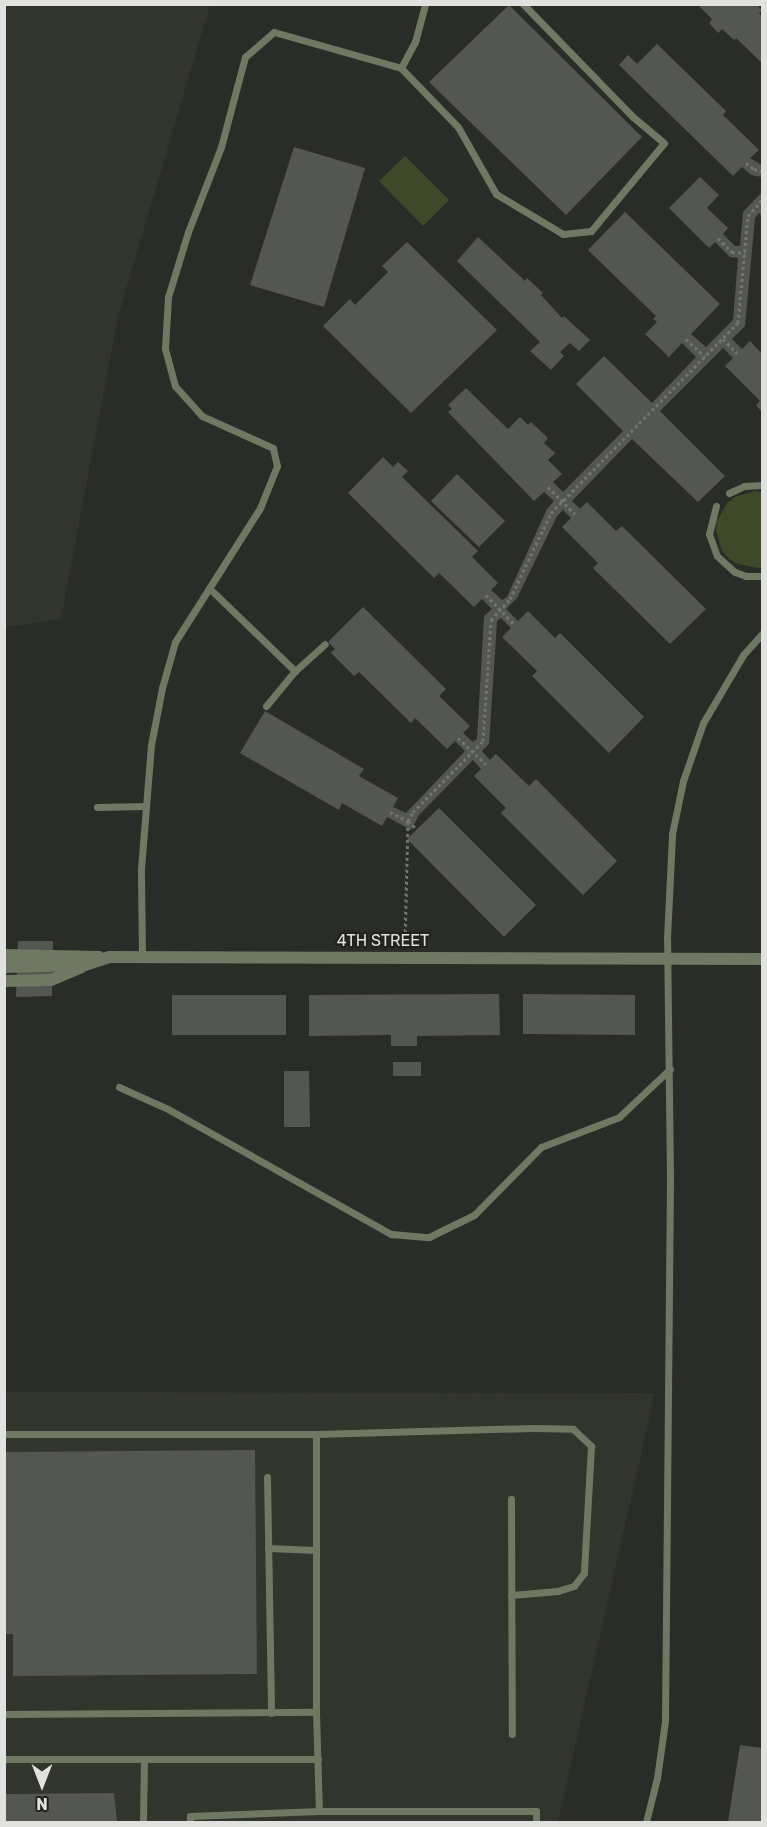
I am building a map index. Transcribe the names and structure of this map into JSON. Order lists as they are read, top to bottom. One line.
{"streets":{"street":["4TH STREET"]},"north":"bottom"}
